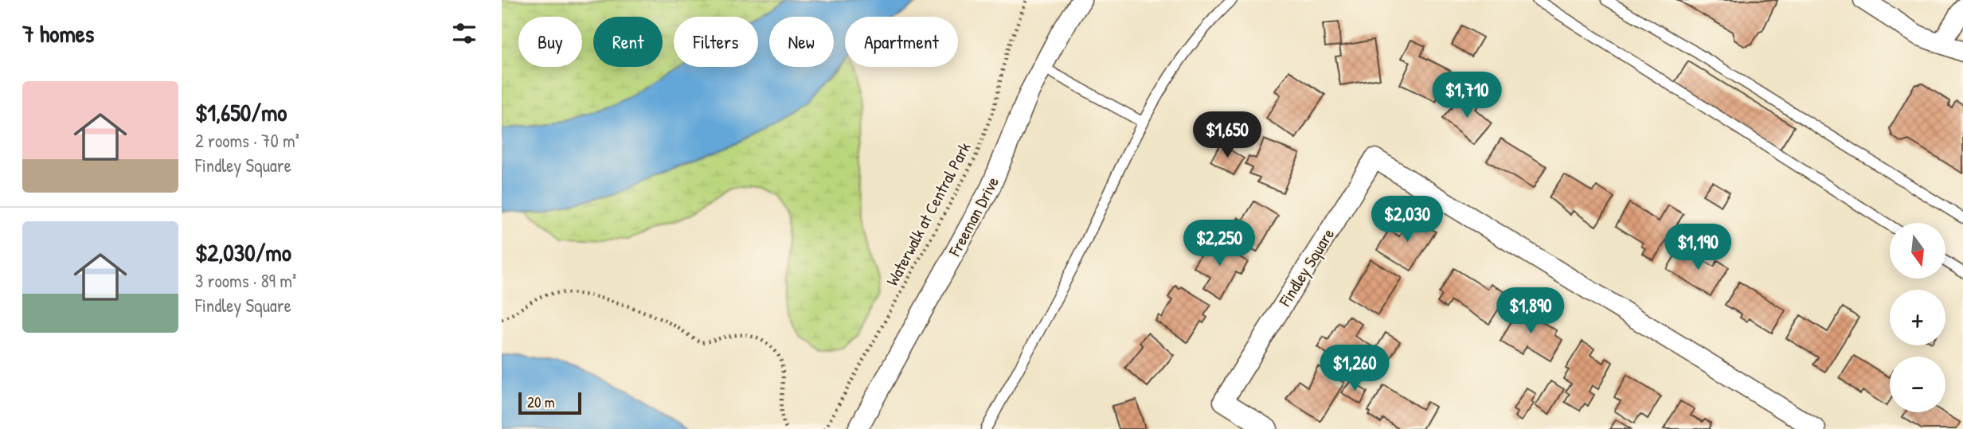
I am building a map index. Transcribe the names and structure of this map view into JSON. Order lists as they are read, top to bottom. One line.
{"streets":{"street":["Freeman Drive","Findley Square"],"path":["Waterwalk at Central Park"]},"scale_bar":"20 m","north":"bottom","page":{"heading":"7 homes","chip":["Buy","Rent","Filters","New","Apartment"],"list":[{"name":"$1,650/mo","note":"2 rooms · 70 m² · Findley Square"},{"name":"$2,030/mo","note":"3 rooms · 89 m² · Findley Square"}],"price":["$1,710","$1,650","$2,030","$2,250","$1,190","$1,890","$1,260"],"map_buttons":["+","−"],"scale":"20 m"}}
